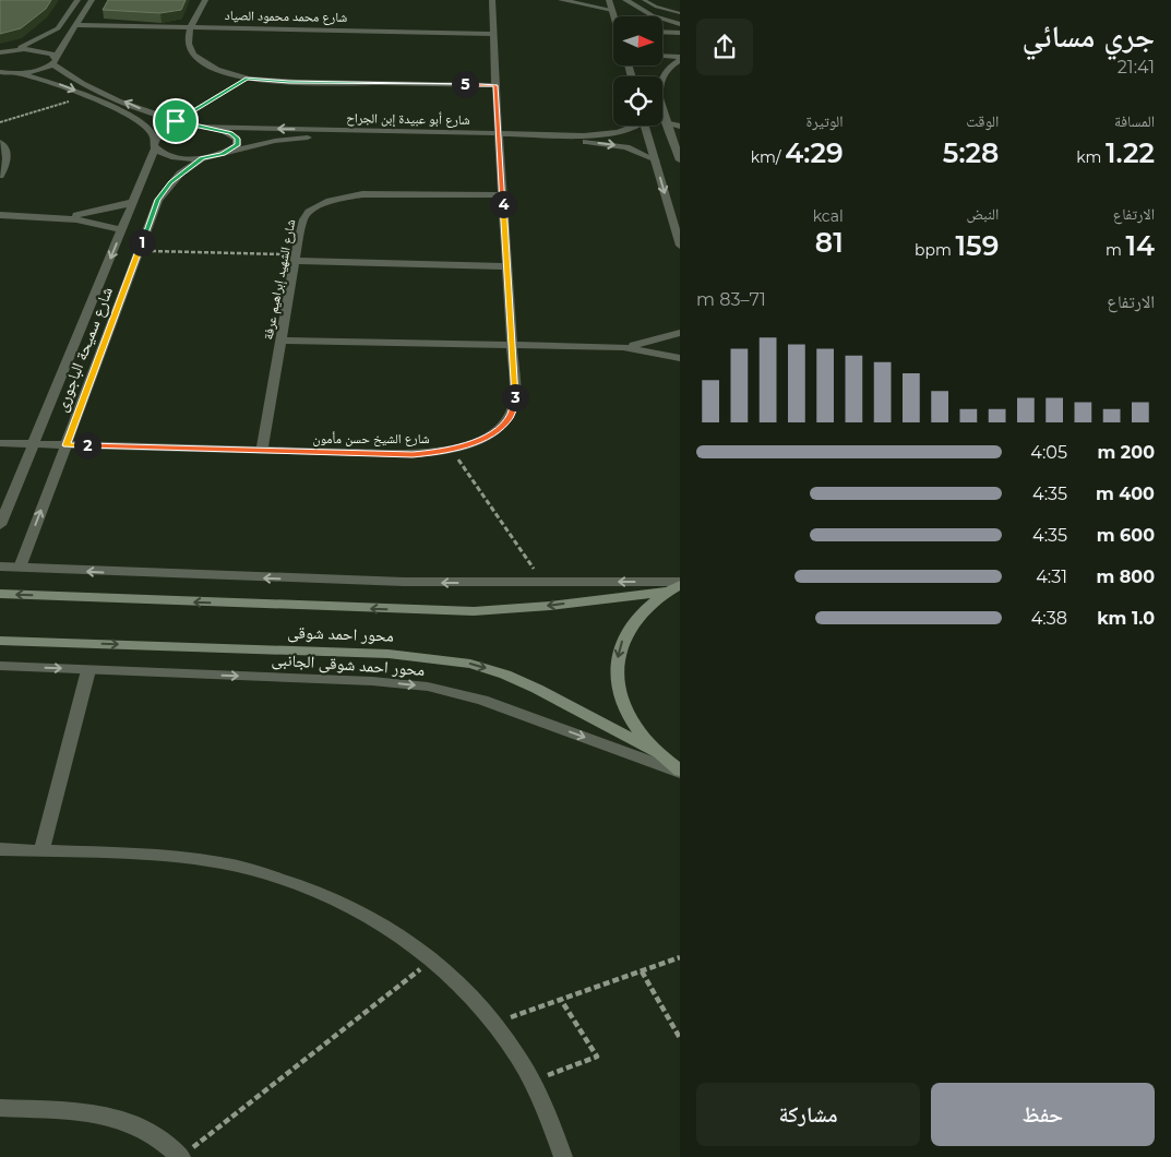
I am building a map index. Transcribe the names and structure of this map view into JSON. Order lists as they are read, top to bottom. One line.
{"streets":{"main road":["محور احمد شوقى"],"street":["شارع محمد محمود الصياد","شارع أبو عبيدة إبن الجراح","شارع الشهيد إبراهيم عرفة","شارع سميحة الباجورى","شارع الشيخ حسن مأمون","محور احمد شوقى الجانبى"]},"crossings":[["شارع محمد محمود الصياد","شارع الشيخ حسن مأمون"],["شارع أبو عبيدة إبن الجراح","شارع سميحة الباجورى"],["شارع أبو عبيدة إبن الجراح","شارع الشيخ حسن مأمون"],["شارع الشهيد إبراهيم عرفة","شارع الشيخ حسن مأمون"],["شارع سميحة الباجورى","شارع الشيخ حسن مأمون"]],"north":"right","page":{"heading":["جري مسائي","21:41"],"pins":["5","4","1","3","2"],"stats":[["المسافة","1.22 km"],["الوقت","5:28"],["الوتيرة","4:29 /km"],["الارتفاع","14 m"],["النبض","159 bpm"],["kcal","81"]],"chart":["الارتفاع","71–83 m"],"list":[{"name":"200 m","note":"4:05"},{"name":"400 m","note":"4:35"},{"name":"600 m","note":"4:35"},{"name":"800 m","note":"4:31"},{"name":"1.0 km","note":"4:38"}],"buttons":["حفظ","مشاركة"]}}
